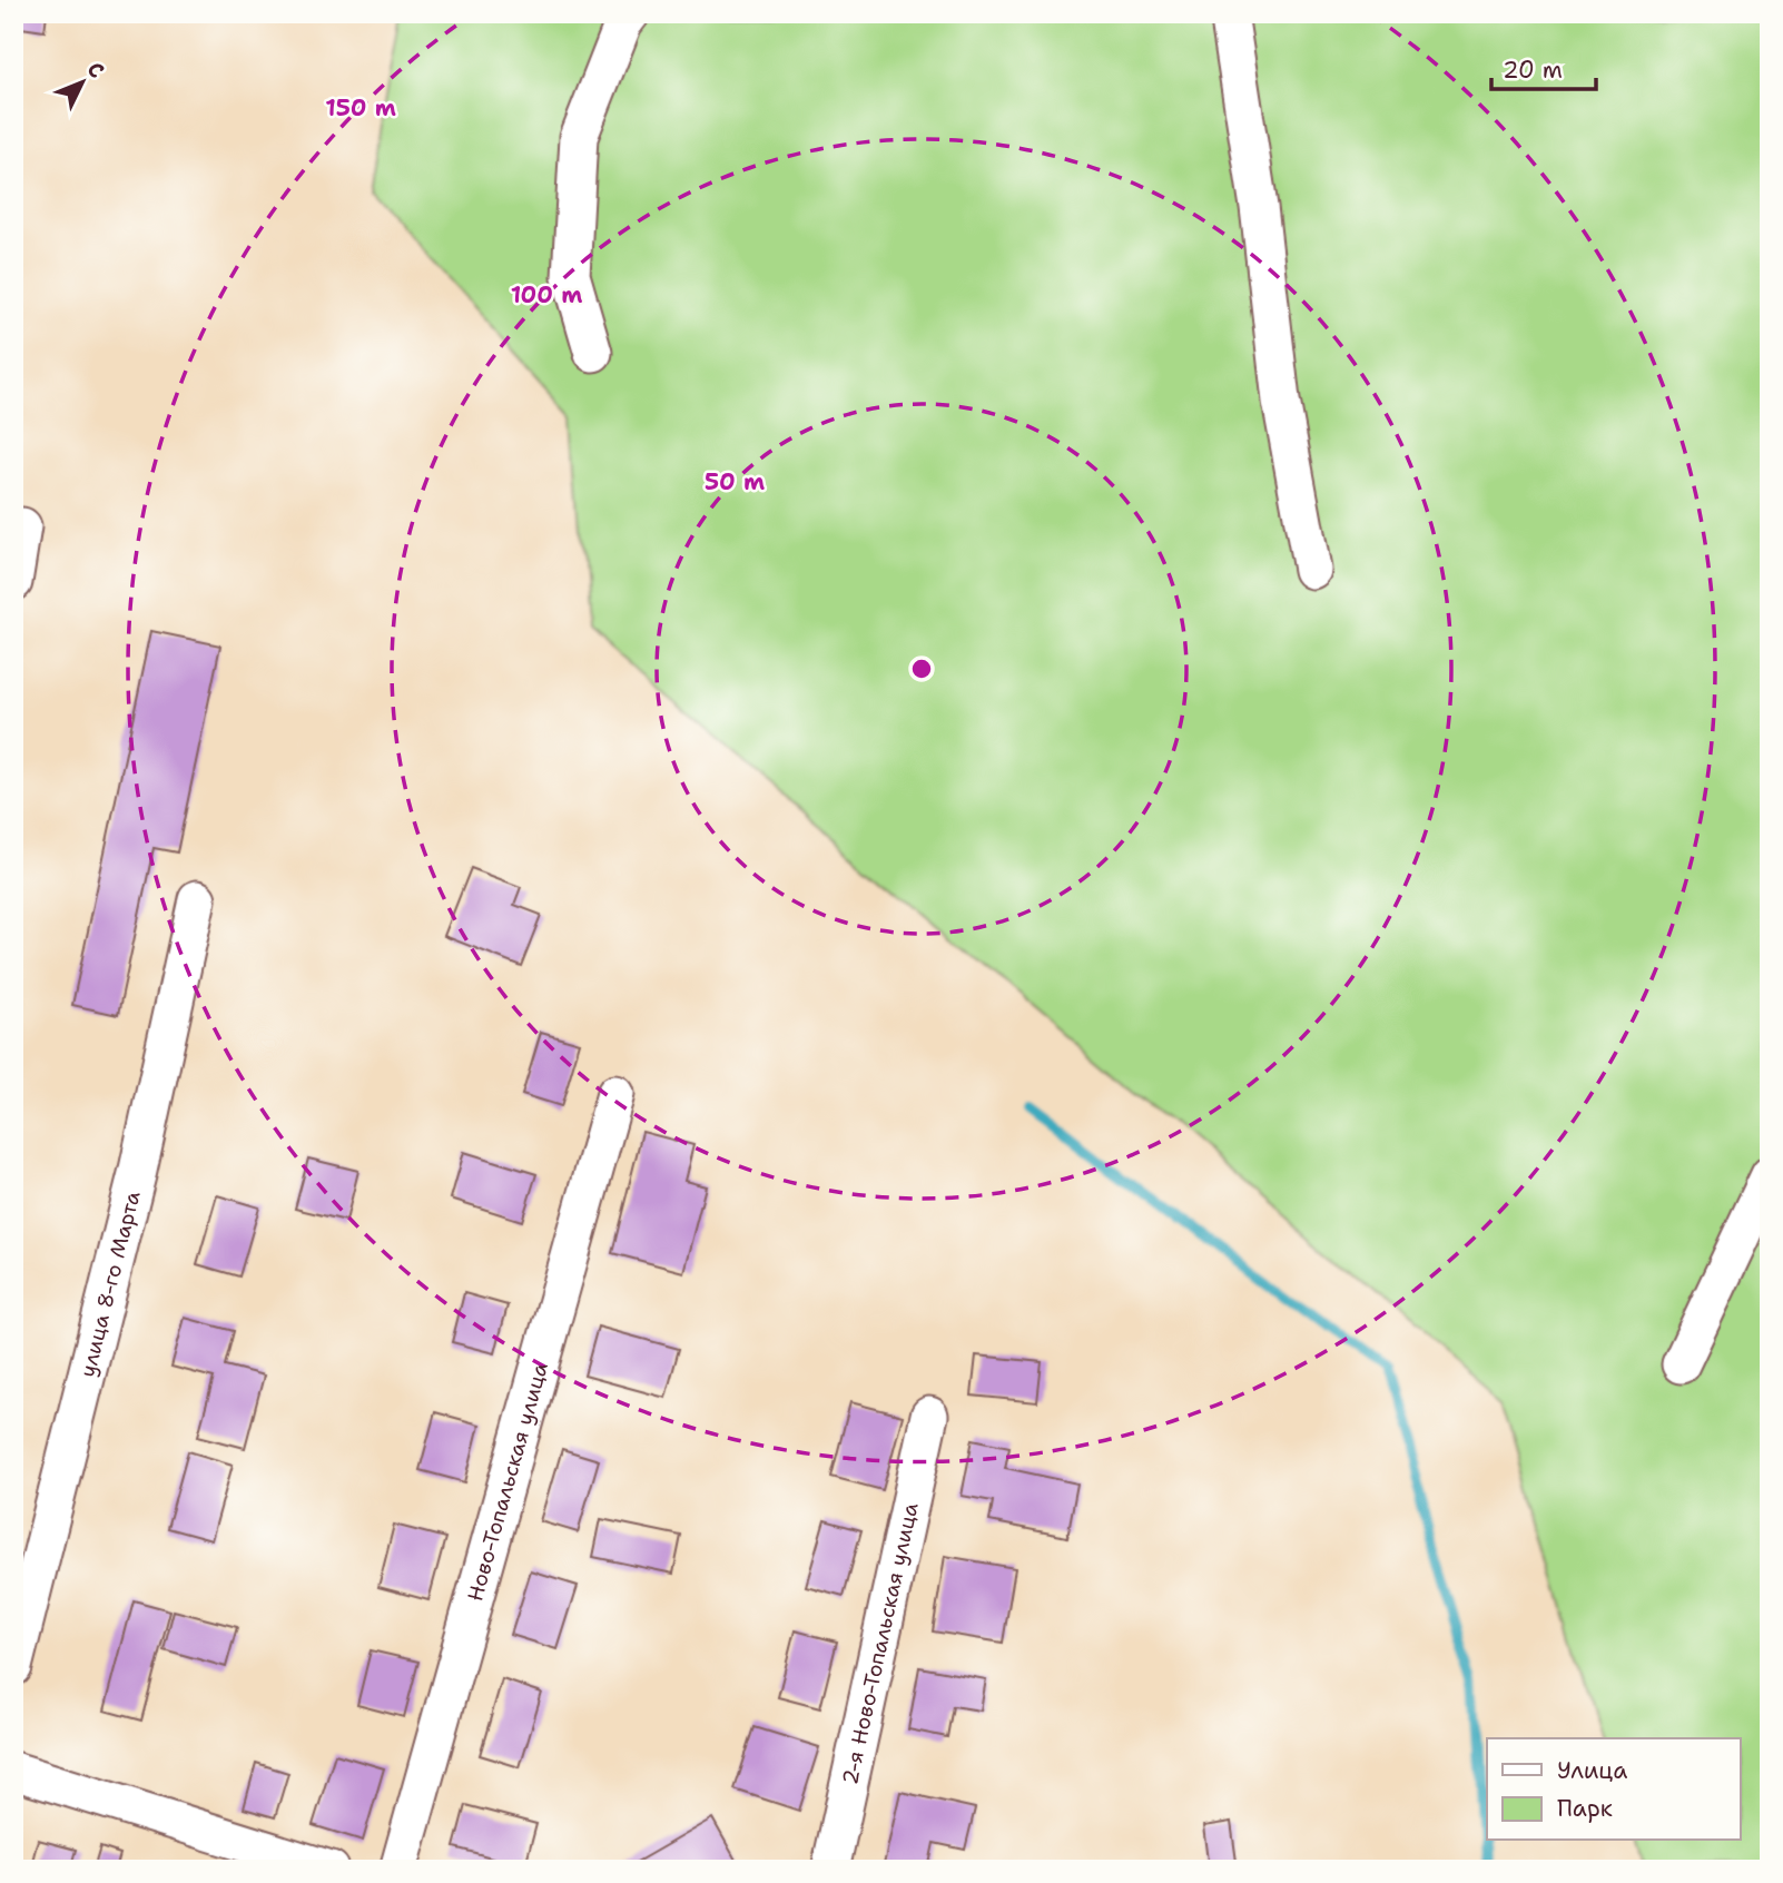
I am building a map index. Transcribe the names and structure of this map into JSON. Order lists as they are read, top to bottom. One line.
{"streets":{"street":["улица 8-го Марта","Ново-Топальская улица","2-я Ново-Топальская улица"]},"legend":["Улица","Парк"],"scale_bar":"20 m","north":"top right","rings":["150 m","100 m","50 m"]}
